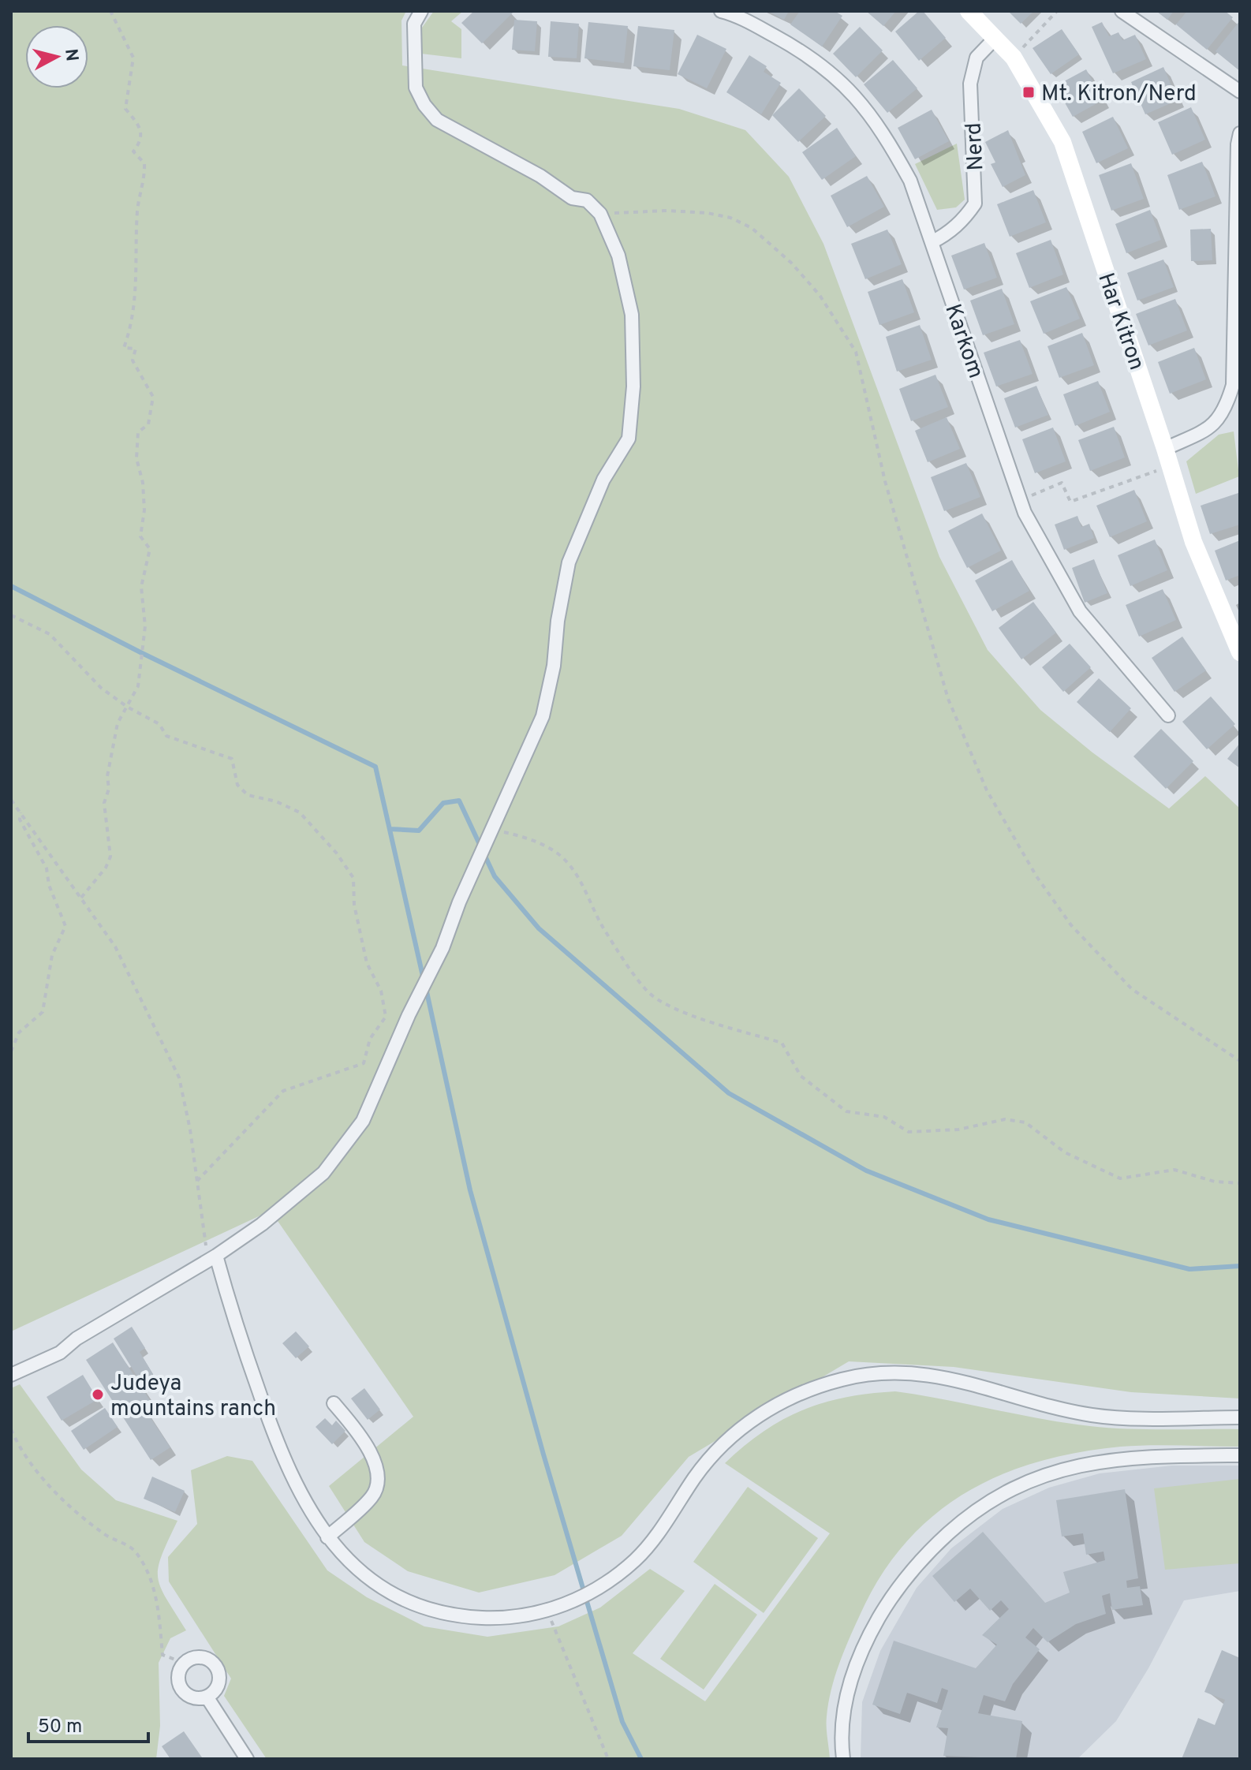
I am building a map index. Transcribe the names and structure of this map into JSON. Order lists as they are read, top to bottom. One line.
{"streets":{"street":["Nerd","Har Kitron","Karkom"]},"crossings":[["Nerd","Har Kitron"],["Nerd","Karkom"]],"places":{"transit":["Mt. Kitron/Nerd"],"other":["Judeya mountains ranch"]},"scale_bar":"50 m","north":"right"}
